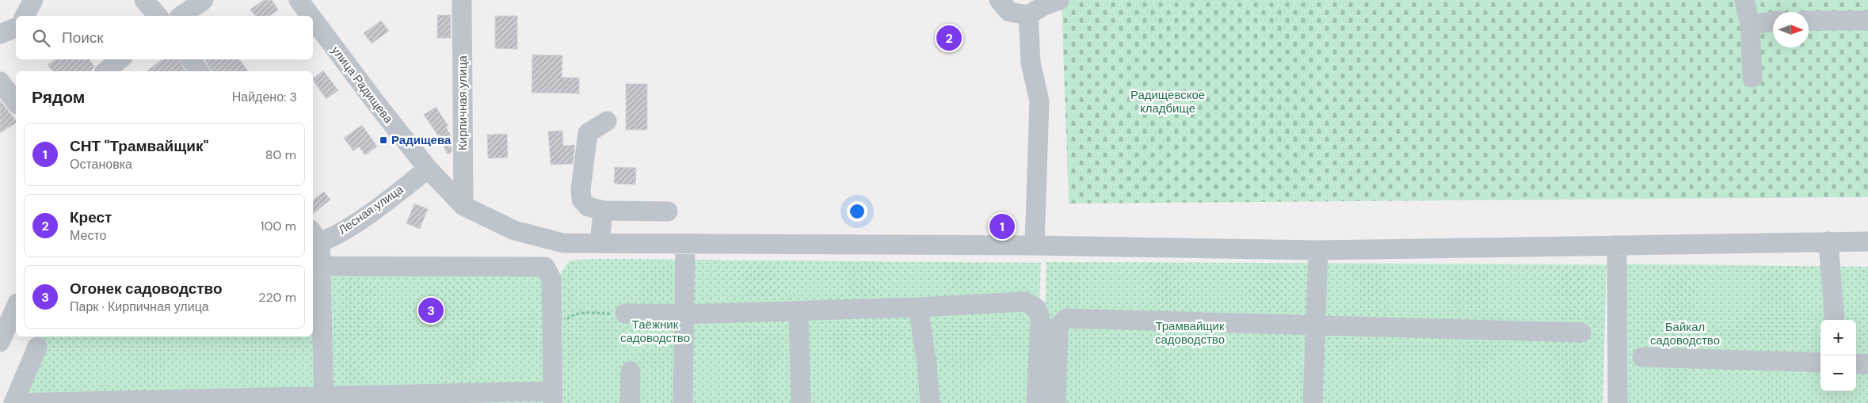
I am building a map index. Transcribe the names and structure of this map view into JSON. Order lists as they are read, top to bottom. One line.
{"streets":{"street":["улица Радищева","Кирпичная улица","Лесная улица"]},"crossings":[["улица Радищева","Кирпичная улица"],["улица Радищева","Лесная улица"]],"parks":["Радищевское кладбище","Таёжник садоводство","Трамвайщик садоводство","Байкал садоводство"],"places":{"transit":["Радищева"]},"north":"right","page":{"search":"Поиск","pins":["2","1","3"],"heading":["Рядом","Найдено: 3"],"list":[{"mark":"1","name":"СНТ \"Трамвайщик\"","note":"Остановка","value":"80 m"},{"mark":"2","name":"Крест","note":"Место","value":"100 m"},{"mark":"3","name":"Огонек садоводство","note":"Парк · Кирпичная улица","value":"220 m"}],"map_buttons":["+","−"]}}
